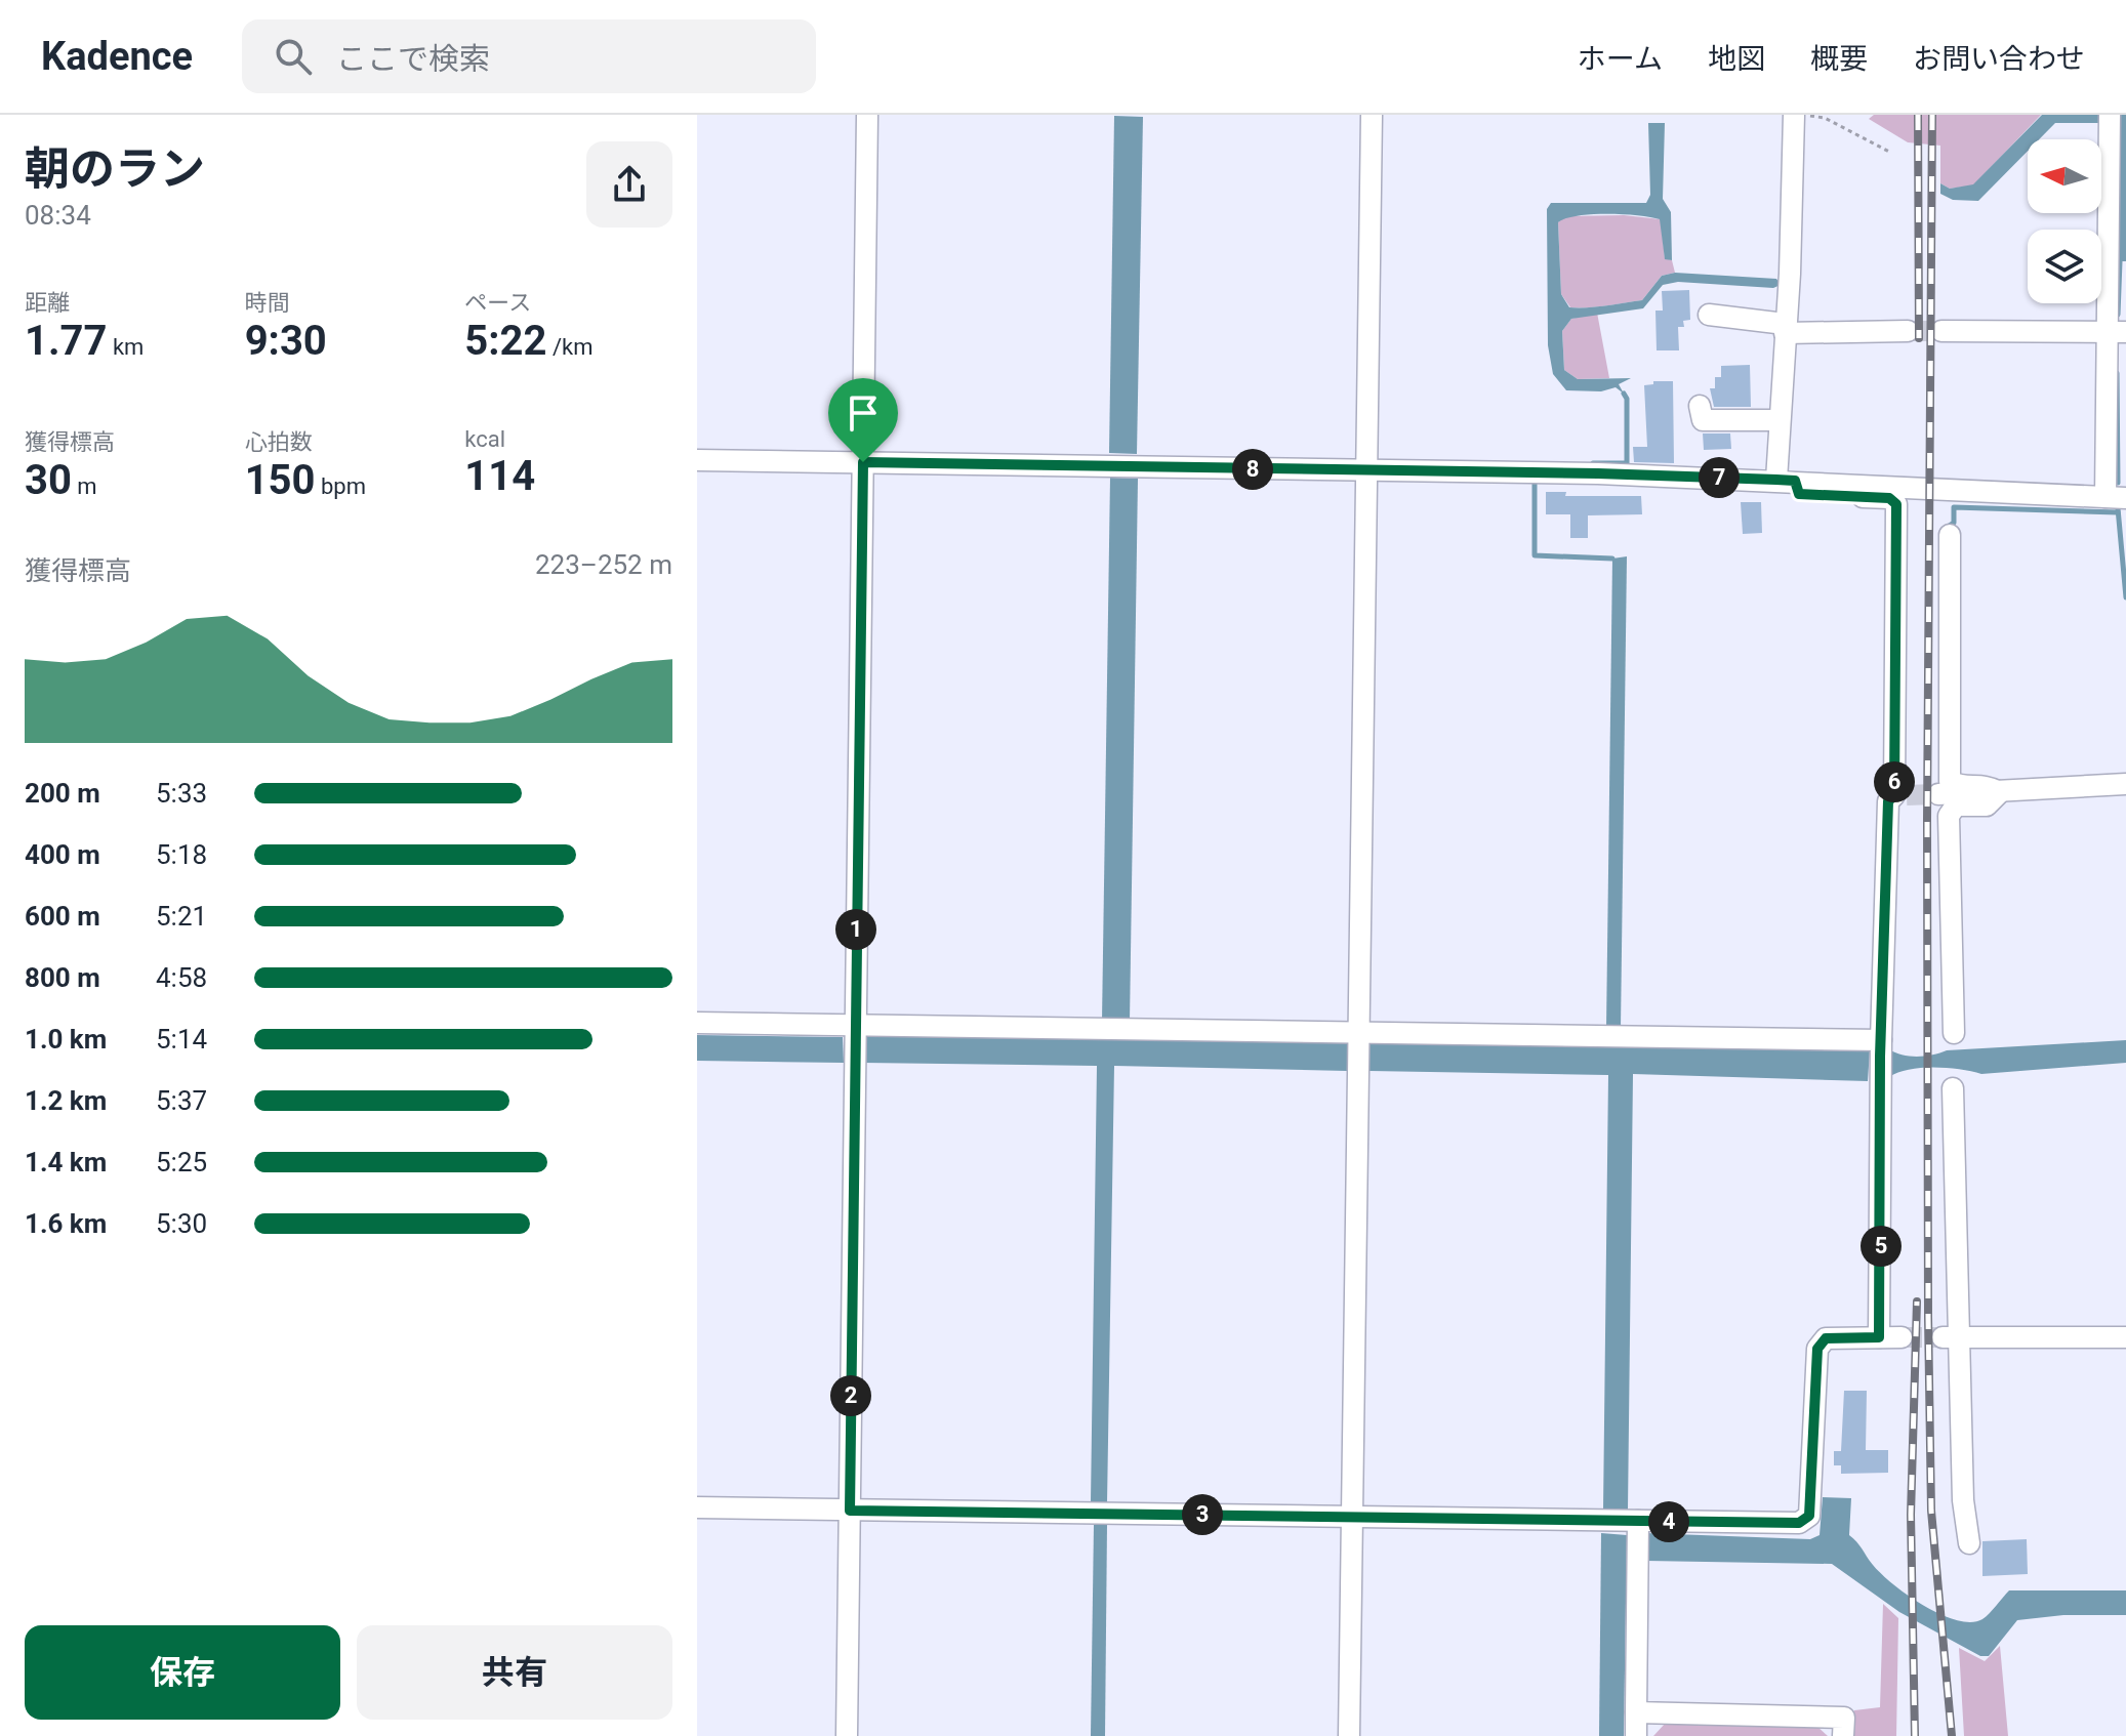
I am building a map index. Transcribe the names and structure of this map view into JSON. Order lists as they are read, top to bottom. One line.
{"north":"left","page":{"header":"Kadence","search":"ここで検索","nav":["ホーム","地図","概要","お問い合わせ"],"heading":["朝のラン","08:34"],"stats":[["距離","1.77 km"],["時間","9:30"],["ペース","5:22 /km"],["獲得標高","30 m"],["心拍数","150 bpm"],["kcal","114"]],"pins":["8","7","6","1","5","2","3","4"],"chart":["獲得標高","223–252 m"],"list":[{"name":"200 m","note":"5:33"},{"name":"400 m","note":"5:18"},{"name":"600 m","note":"5:21"},{"name":"800 m","note":"4:58"},{"name":"1.0 km","note":"5:14"},{"name":"1.2 km","note":"5:37"},{"name":"1.4 km","note":"5:25"},{"name":"1.6 km","note":"5:30"}],"buttons":["保存","共有"]}}
